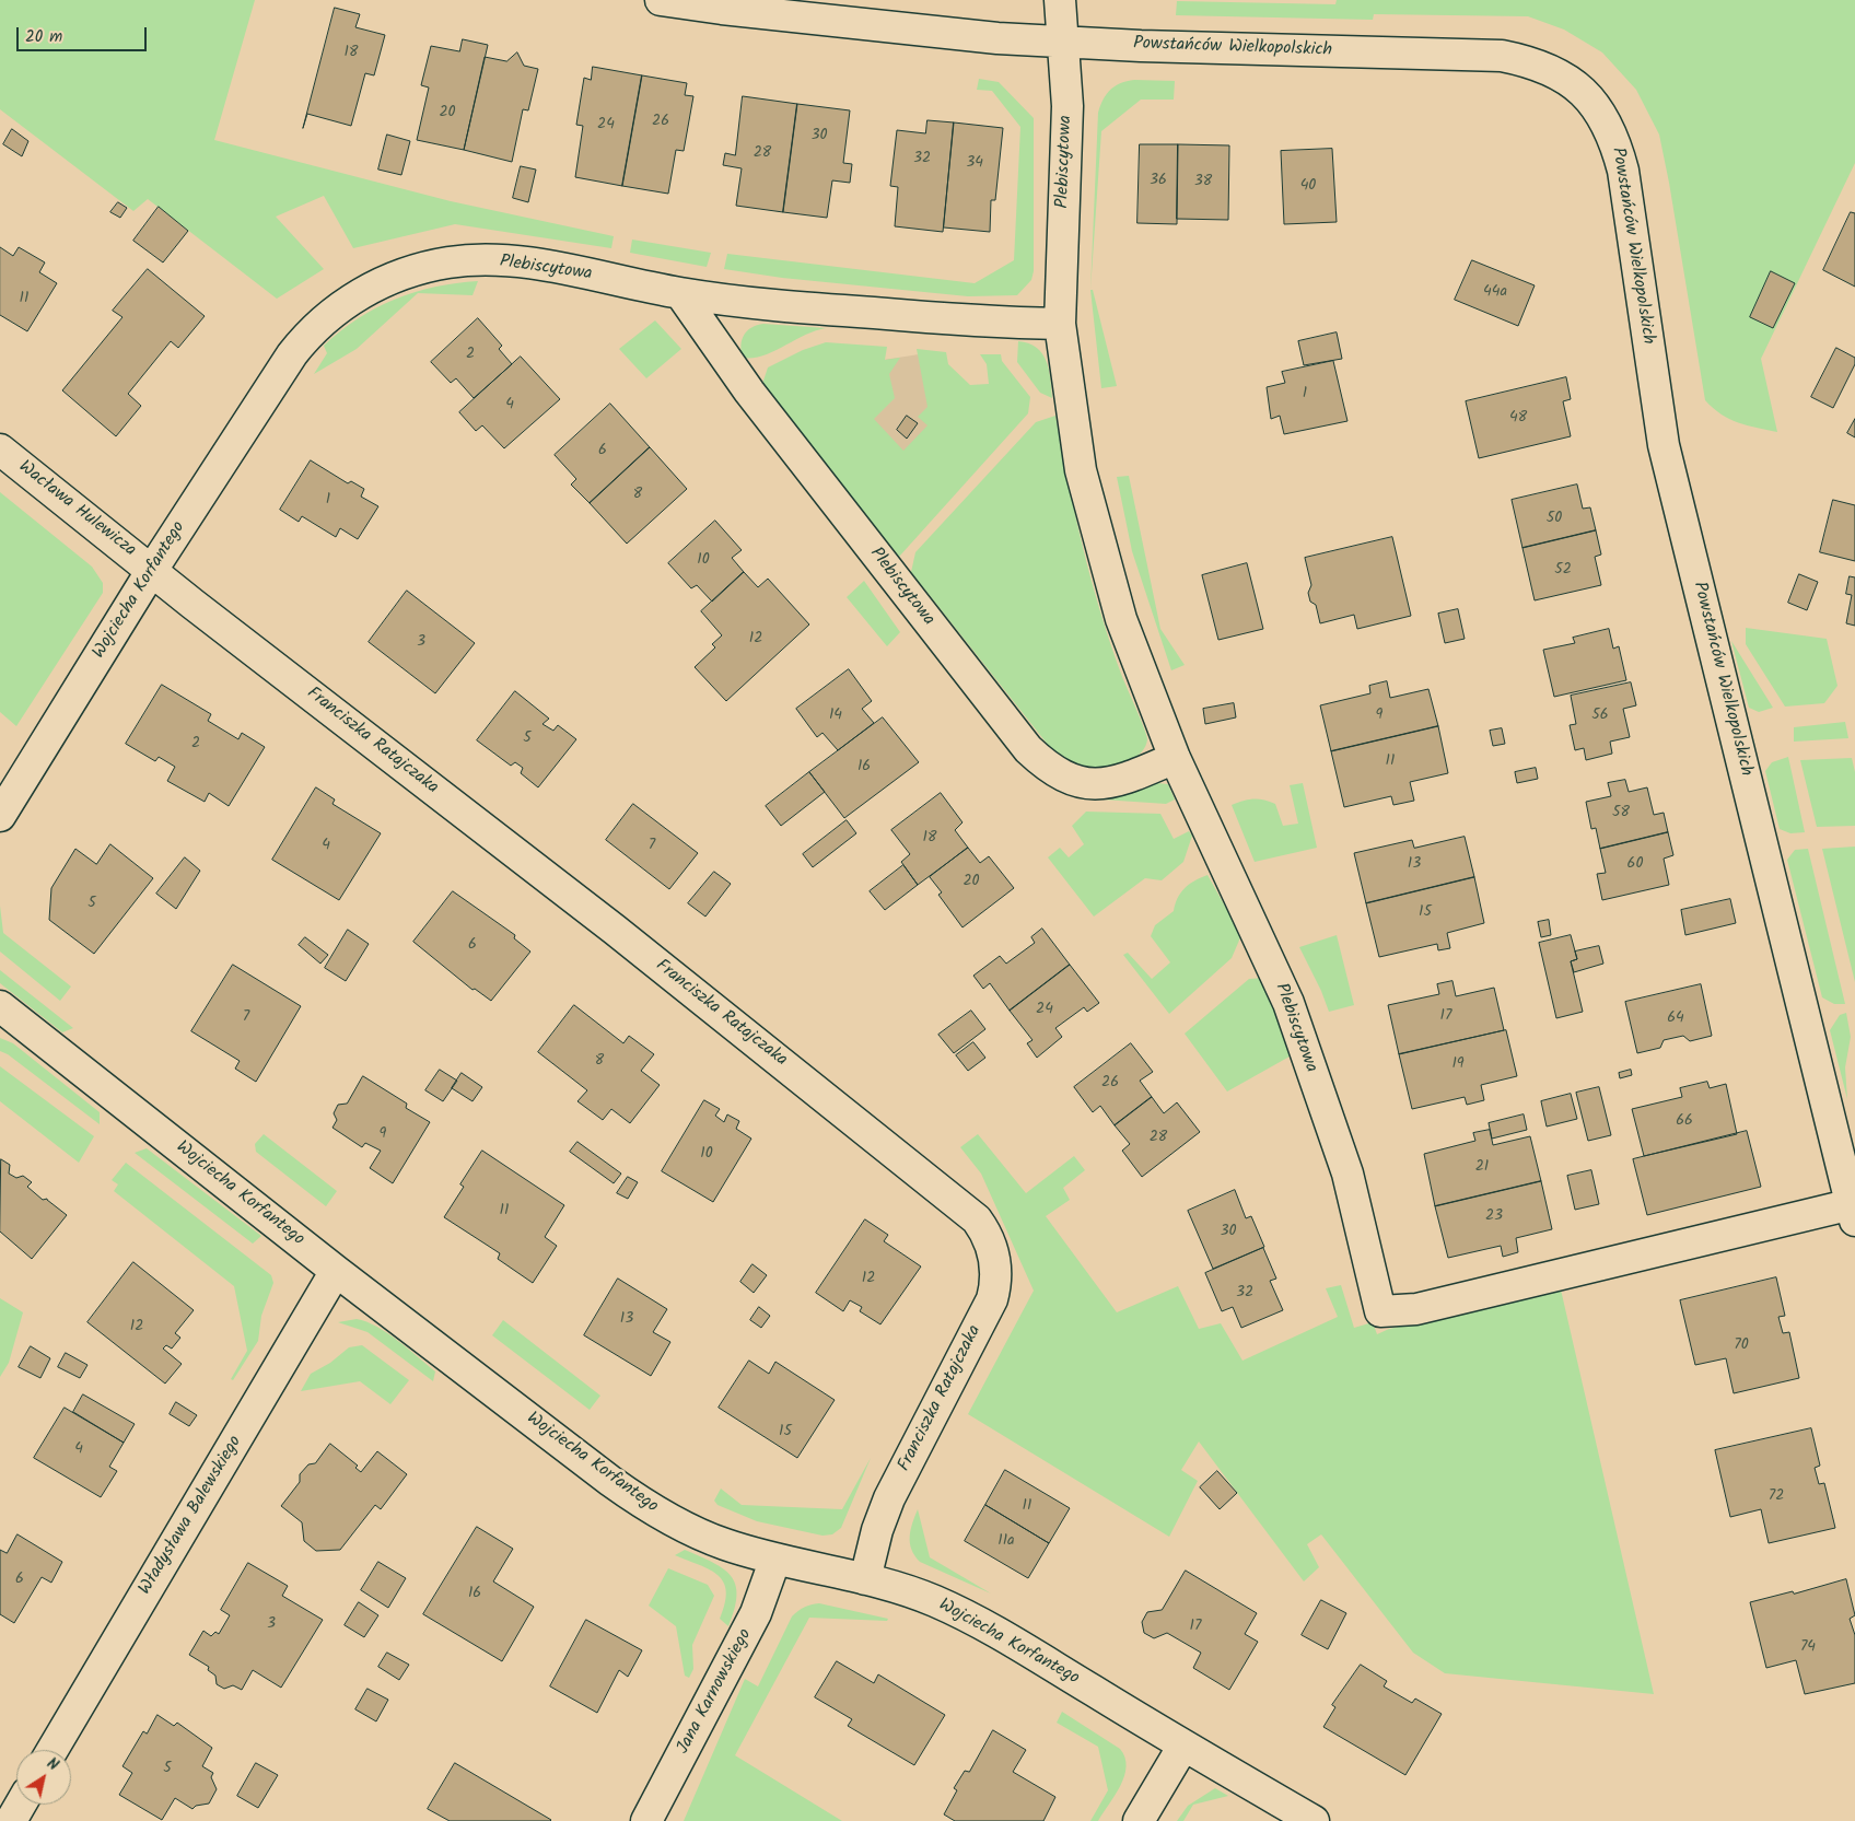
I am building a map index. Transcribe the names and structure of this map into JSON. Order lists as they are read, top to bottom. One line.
{"streets":{"street":["Powstańców Wielkopolskich","Plebiscytowa","Wacława Hulewicza","Wojciecha Korfantego","Franciszka Ratajczaka","Władysława Balewskiego","Jana Karnowskiego"]},"crossings":[["Powstańców Wielkopolskich","Plebiscytowa"],["Plebiscytowa","Wojciecha Korfantego"],["Wacława Hulewicza","Wojciecha Korfantego"],["Wacława Hulewicza","Franciszka Ratajczaka"],["Wojciecha Korfantego","Franciszka Ratajczaka"],["Wojciecha Korfantego","Władysława Balewskiego"],["Wojciecha Korfantego","Jana Karnowskiego"]],"house_numbers":["18","20","26","24","30","28","32","34","36","38","40","44a","11","2","1","4","48","6","8","1","50","10","52","12","3","14","9","56","5","2","11","16","58","18","4","7","13","60","20","5","15","6","24","17","7","64","8","19","26","66","9","28","10","21","11","23","30","12","32","13","12","70","15","4","72","11","11a","6","16","3","17","74","5"],"scale_bar":"20 m","north":"top right"}
